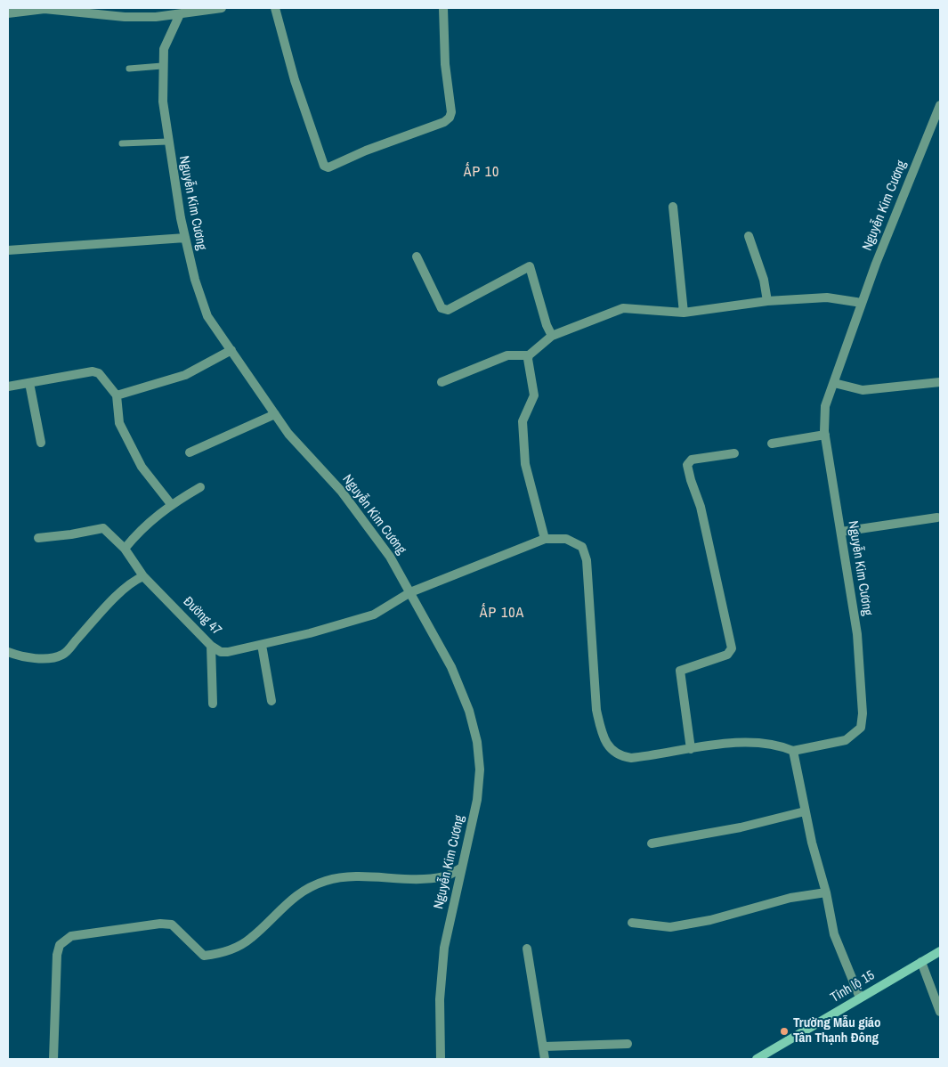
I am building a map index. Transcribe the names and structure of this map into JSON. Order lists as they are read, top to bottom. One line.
{"streets":{"main road":["Tỉnh lộ 15"],"street":["Nguyễn Kim Cương","Đường 47"]},"crossings":[["Nguyễn Kim Cương","Đường 47"]],"districts":["ẤP 10","ẤP 10A"],"places":["Trường Mẫu giáo Tân Thạnh Đông"]}
